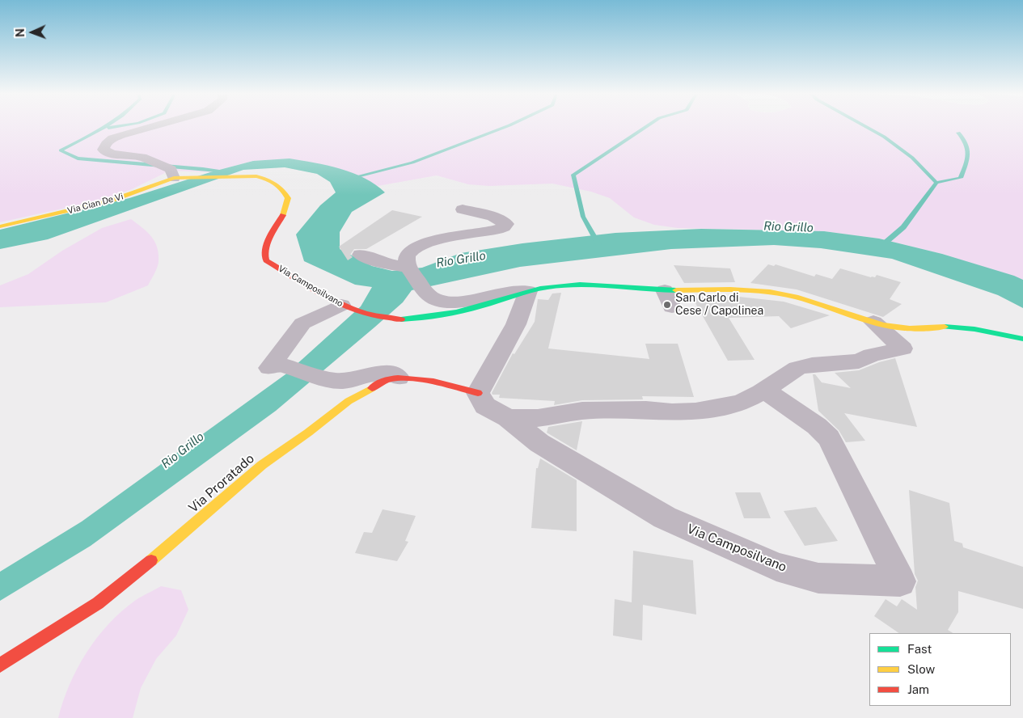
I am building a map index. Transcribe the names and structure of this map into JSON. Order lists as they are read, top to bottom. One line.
{"streets":{"street":["Via Cian De Vi","Via Camposilvano","Via Proratado"]},"crossings":[["Via Cian De Vi","Via Camposilvano"],["Via Camposilvano","Via Proratado"]],"water":["Rio Grillo"],"places":["San Carlo di Cese / Capolinea"],"legend":["Fast","Slow","Jam"],"north":"left"}
